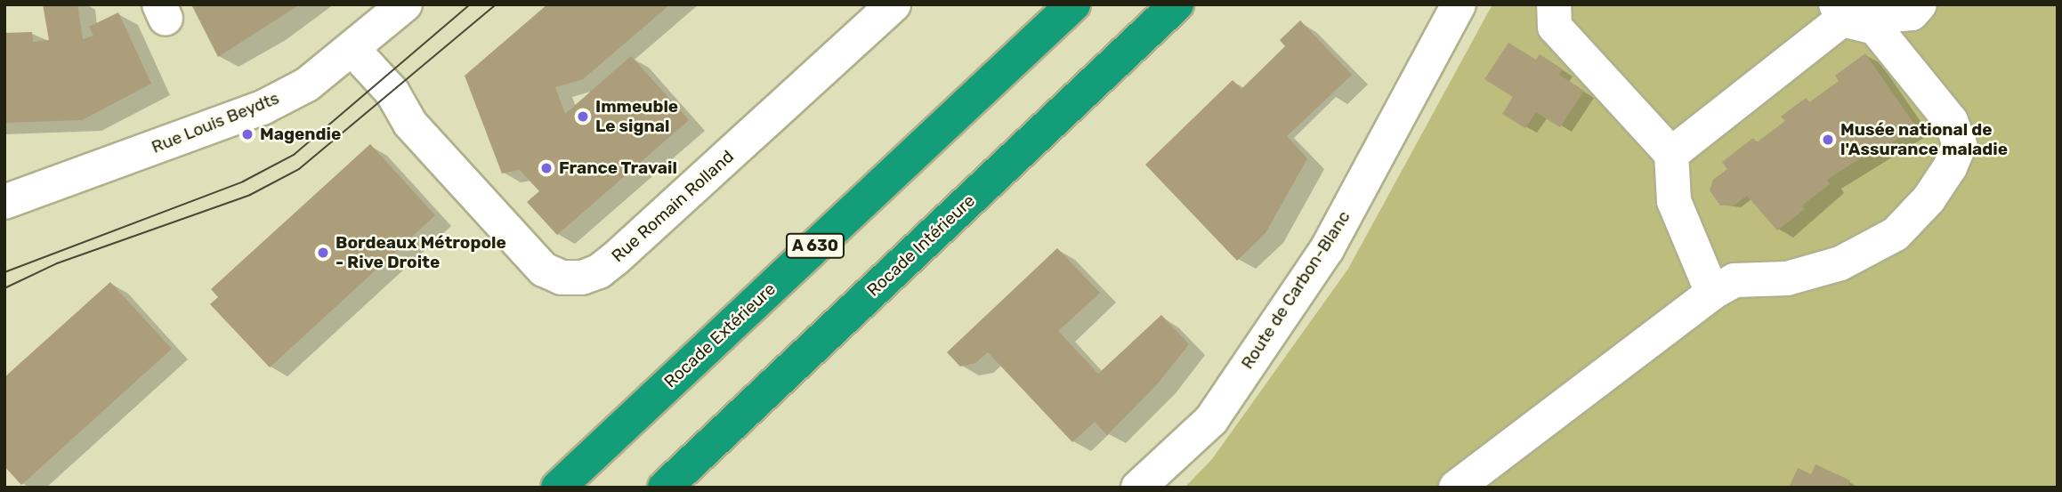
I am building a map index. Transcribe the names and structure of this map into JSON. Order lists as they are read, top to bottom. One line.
{"streets":{"highway":["A 630","Rocade Intérieure","Rocade Extérieure"],"street":["Rue Louis Beydts","Rue Romain Rolland","Route de Carbon-Blanc"]},"crossings":[["Rue Louis Beydts","Rue Romain Rolland"]],"places":["Immeuble Le signal","Magendie","Musée national de l'Assurance maladie","France Travail","Bordeaux Métropole - Rive Droite"]}
